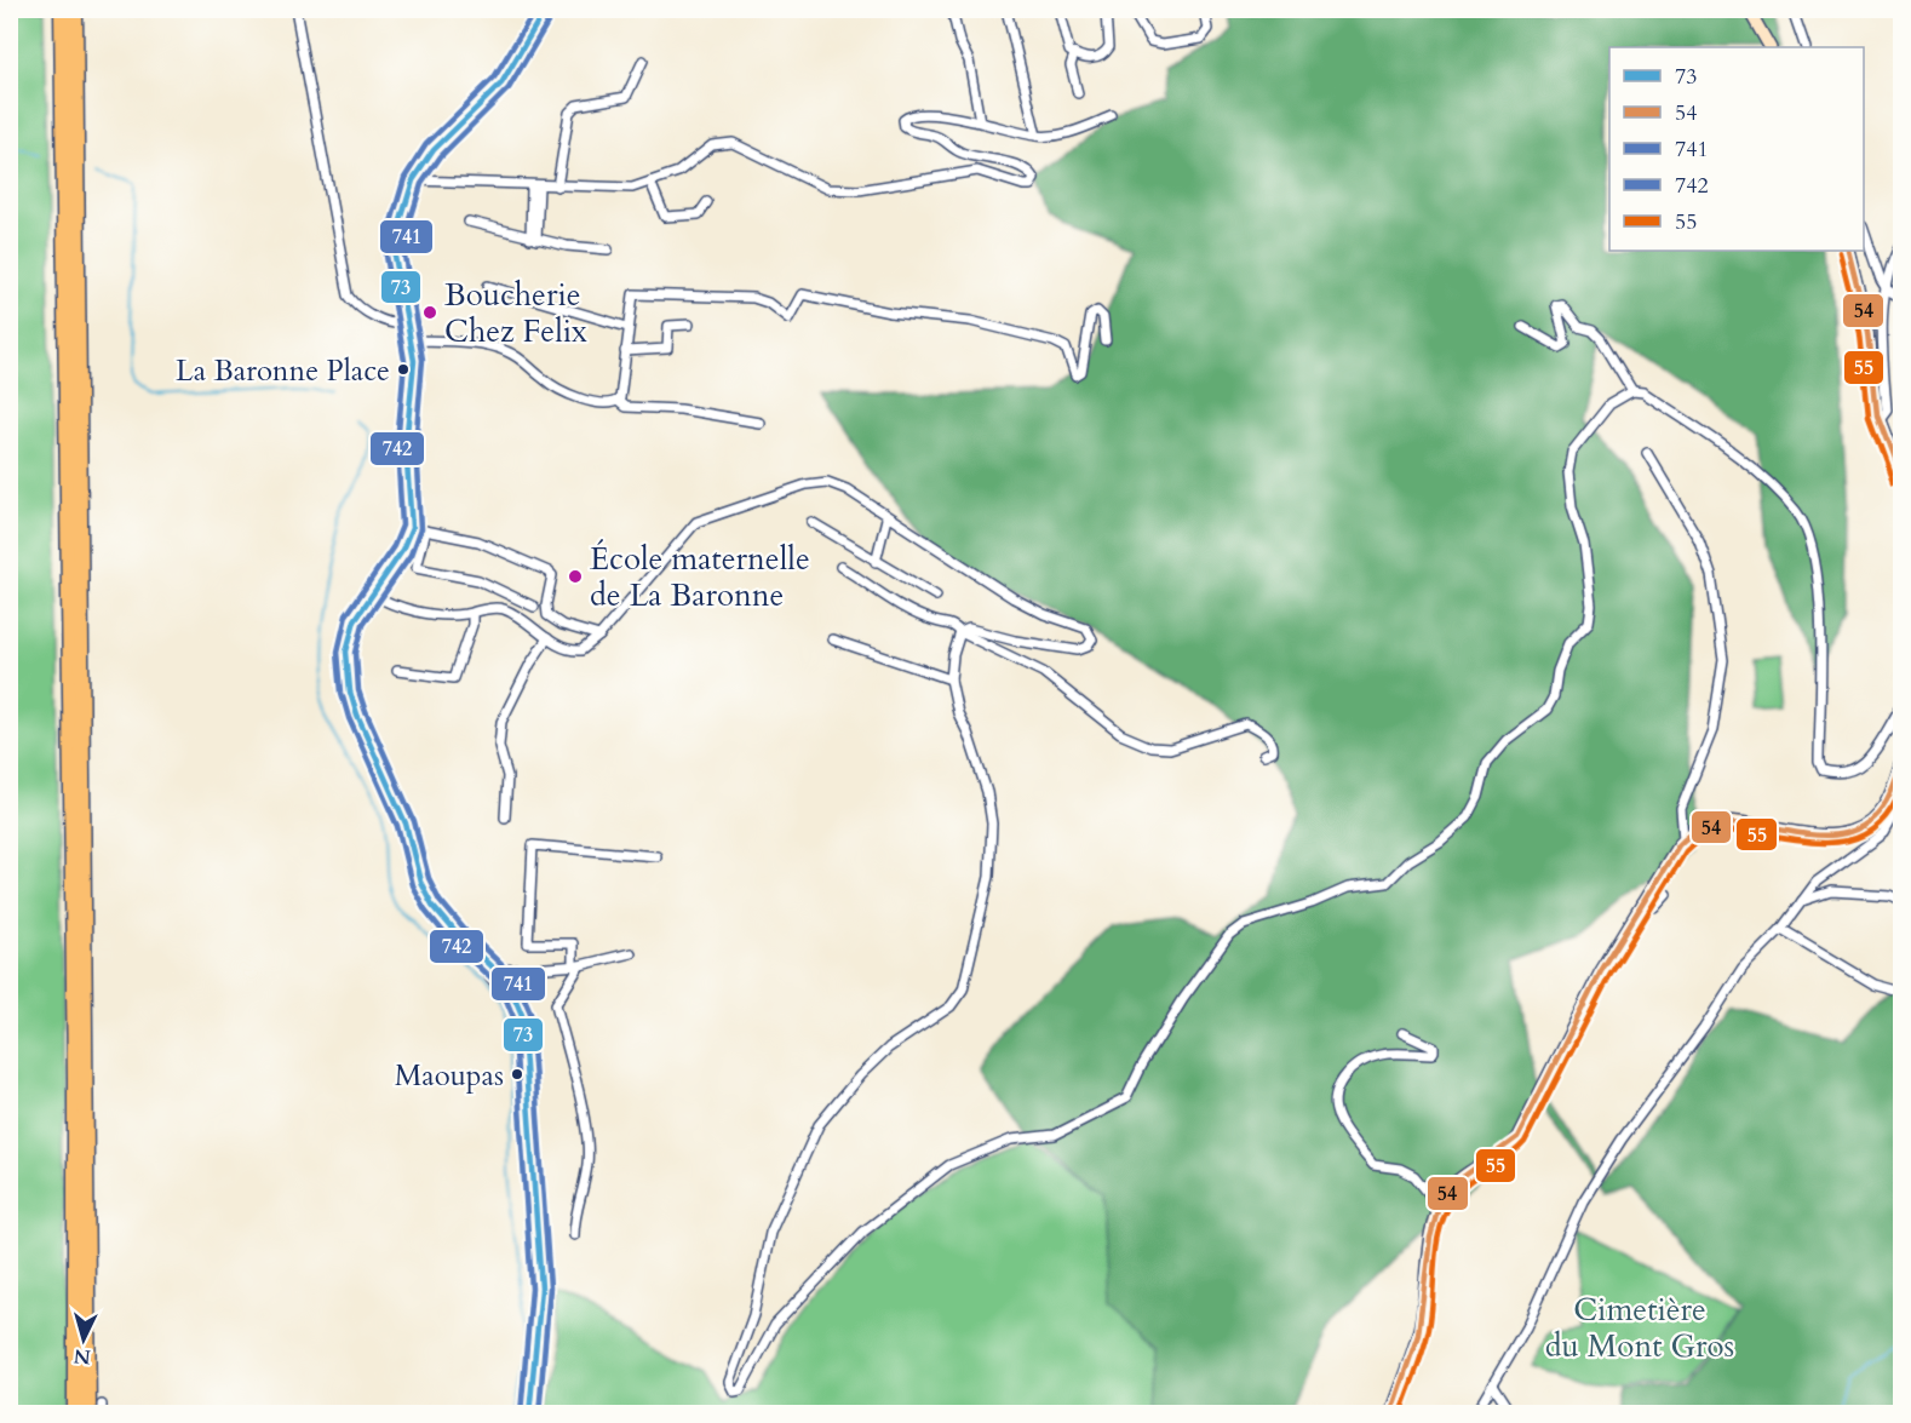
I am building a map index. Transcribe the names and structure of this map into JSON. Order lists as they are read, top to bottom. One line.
{"parks":["Cimetière du Mont Gros"],"places":["Boucherie Chez Felix","La Baronne Place","École maternelle de La Baronne","Maoupas"],"lines":["transit line 73","transit line 742","transit line 741","transit line 54","transit line 55"],"legend":["73","54","741","742","55"],"north":"bottom"}
